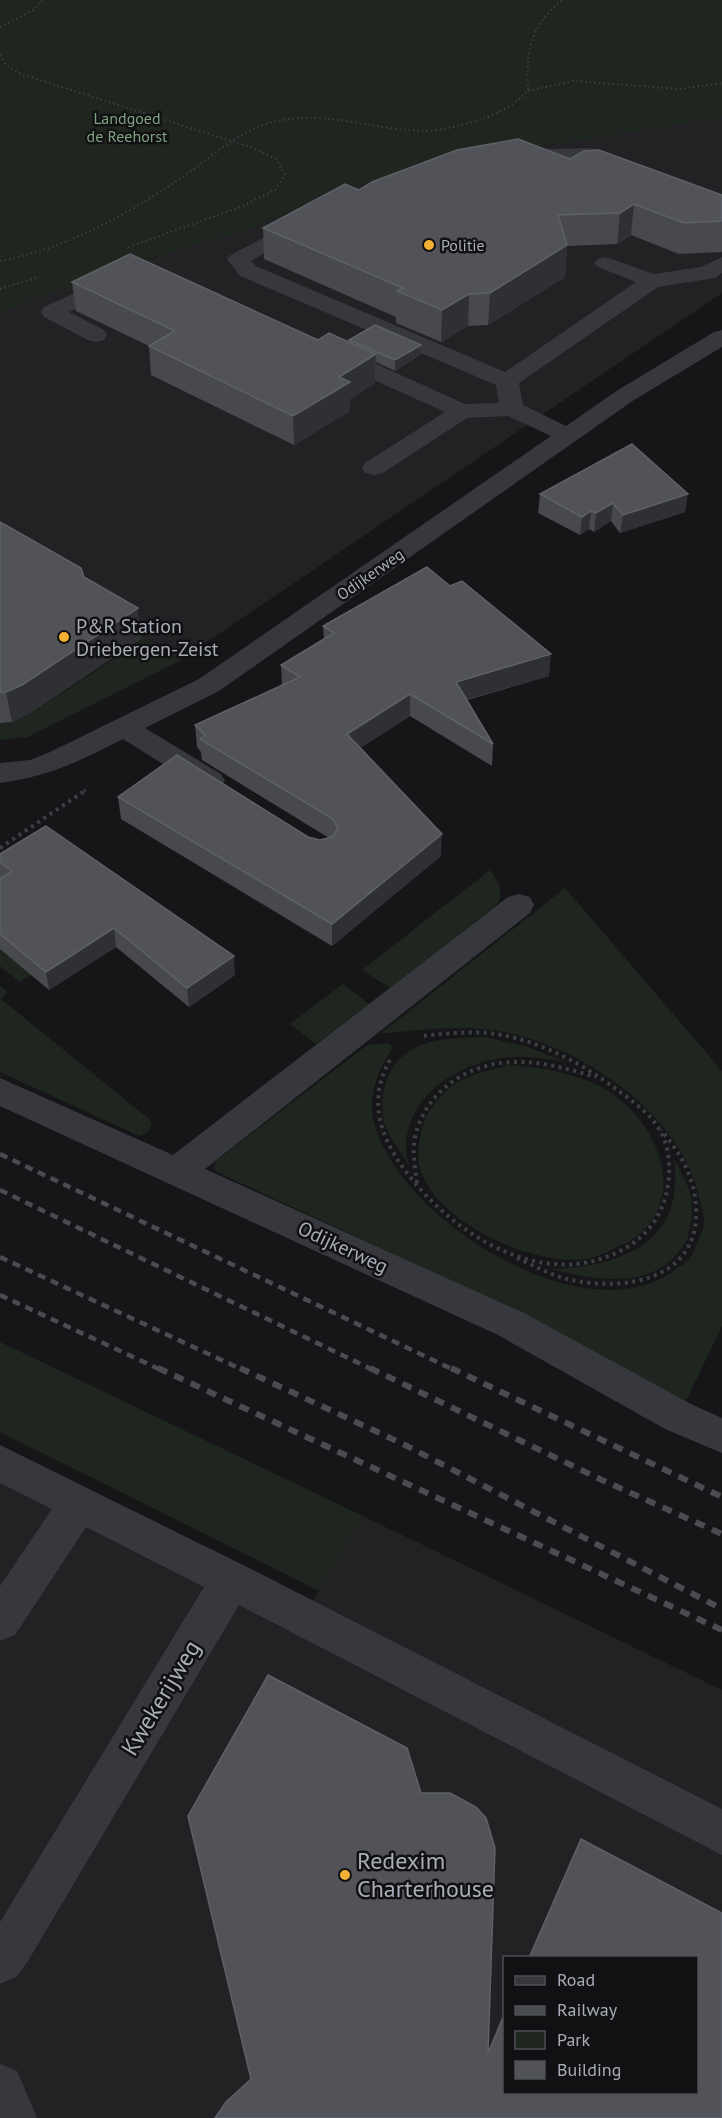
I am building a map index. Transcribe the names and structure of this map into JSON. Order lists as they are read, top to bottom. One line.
{"streets":{"street":["Odijkerweg","Kwekerijweg"]},"parks":["Landgoed de Reehorst"],"places":["Politie","P&R Station Driebergen-Zeist","Redexim Charterhouse"],"legend":["Road","Railway","Park","Building"]}
